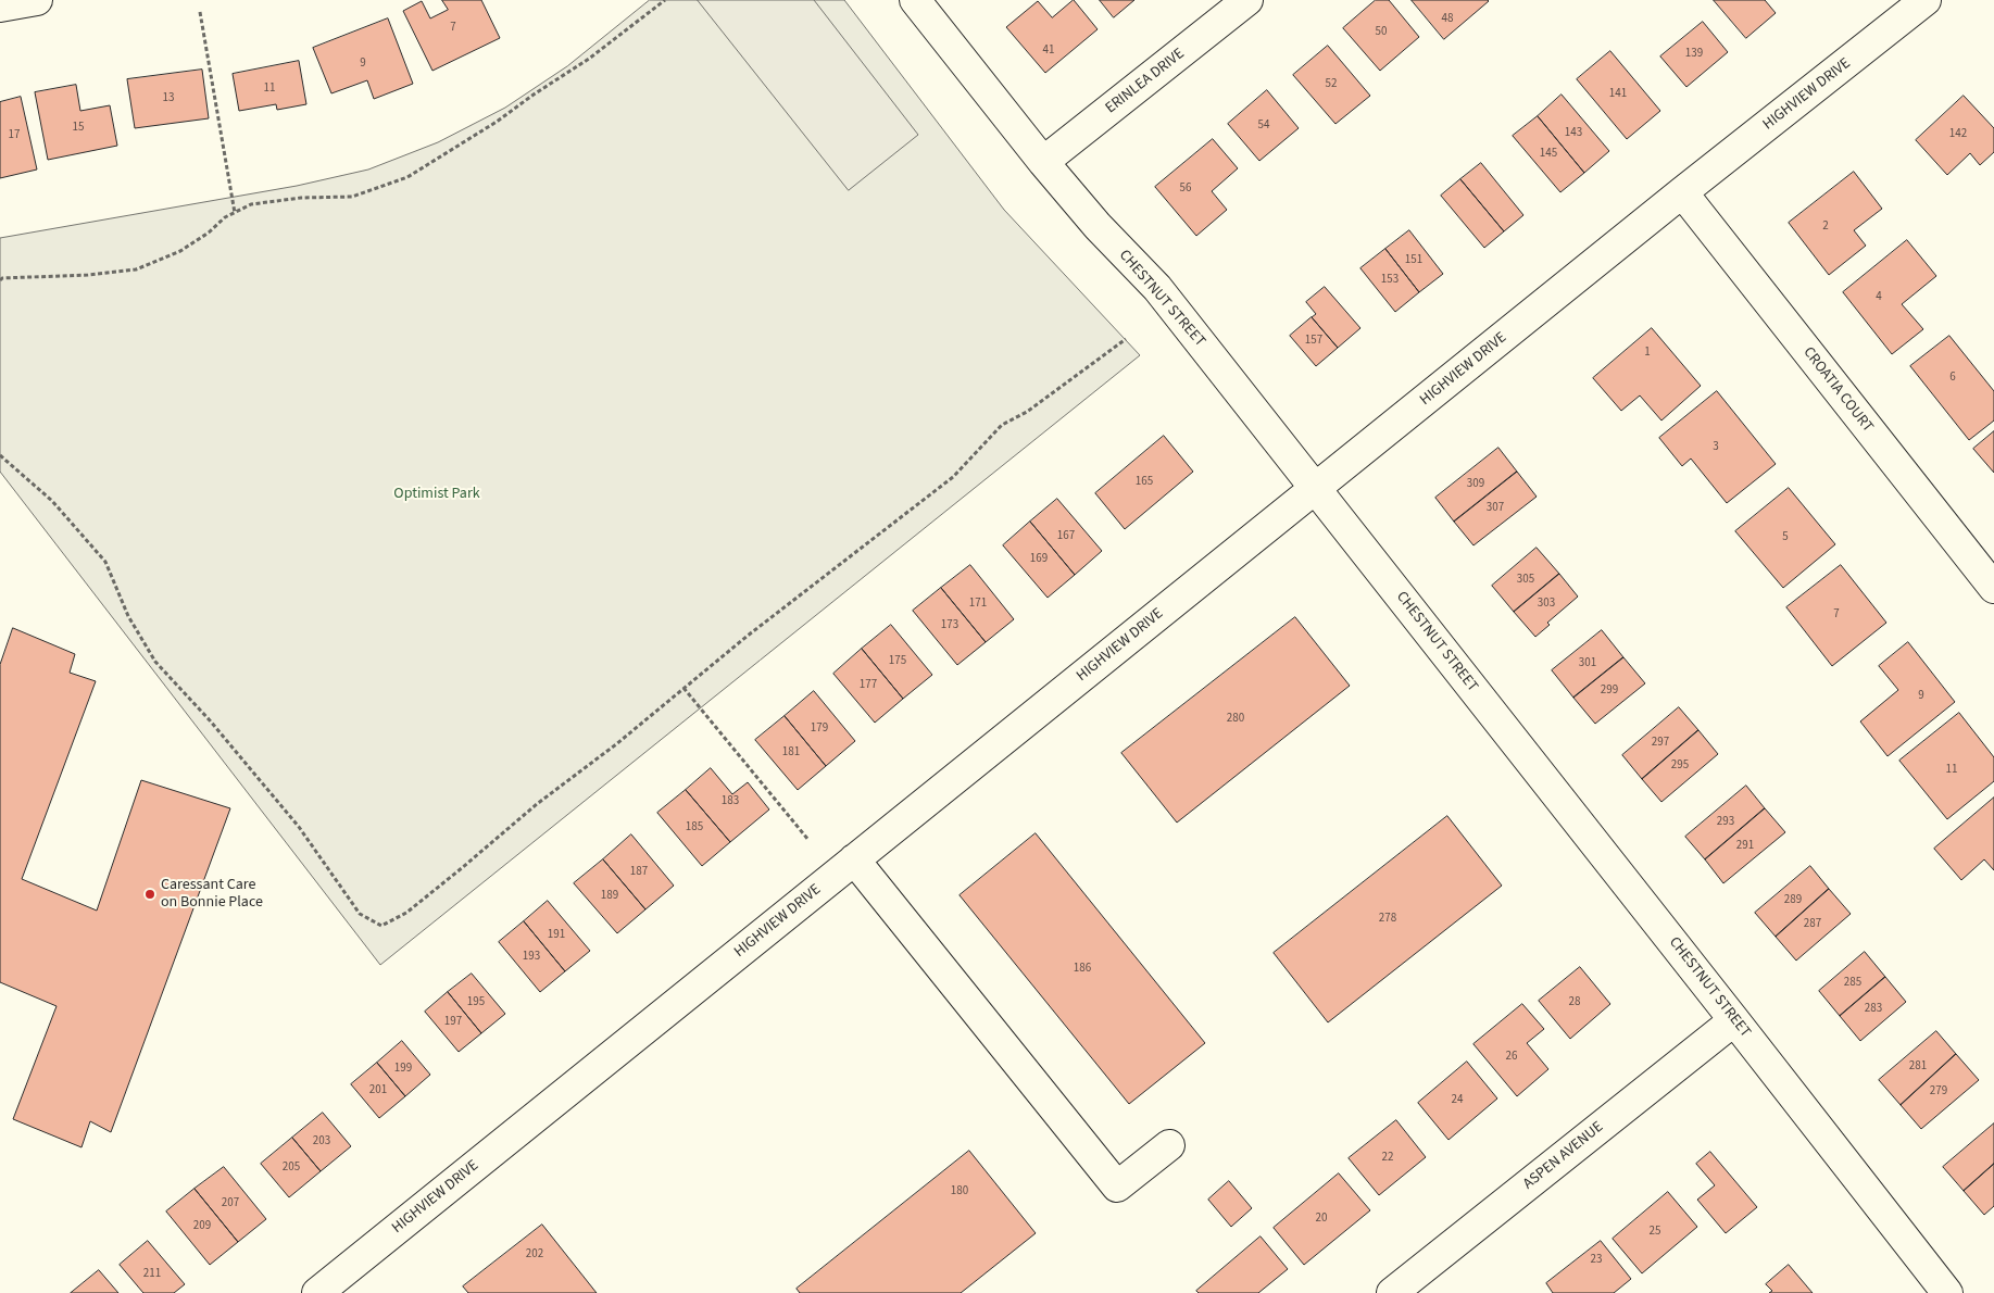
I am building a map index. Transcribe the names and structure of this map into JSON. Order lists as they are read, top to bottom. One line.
{"streets":{"street":["ERINLEA DRIVE","HIGHVIEW DRIVE","CHESTNUT STREET","CROATIA COURT","ASPEN AVENUE"]},"crossings":[["ERINLEA DRIVE","CHESTNUT STREET"],["HIGHVIEW DRIVE","CHESTNUT STREET"],["HIGHVIEW DRIVE","CROATIA COURT"],["CHESTNUT STREET","ASPEN AVENUE"]],"parks":["Optimist Park"],"places":["Caressant Care on Bonnie Place"],"house_numbers":["48","7","50","41","139","9","52","11","141","13","54","15","143","142","17","145","56","2","151","153","4","157","1","6","3","165","309","307","167","5","169","305","171","303","7","173","175","301","177","299","9","280","179","297","181","295","11","183","293","185","291","187","189","289","278","287","191","193","186","285","195","28","283","197","26","281","199","201","279","24","203","22","205","180","207","20","209","25","202","23","211"]}
